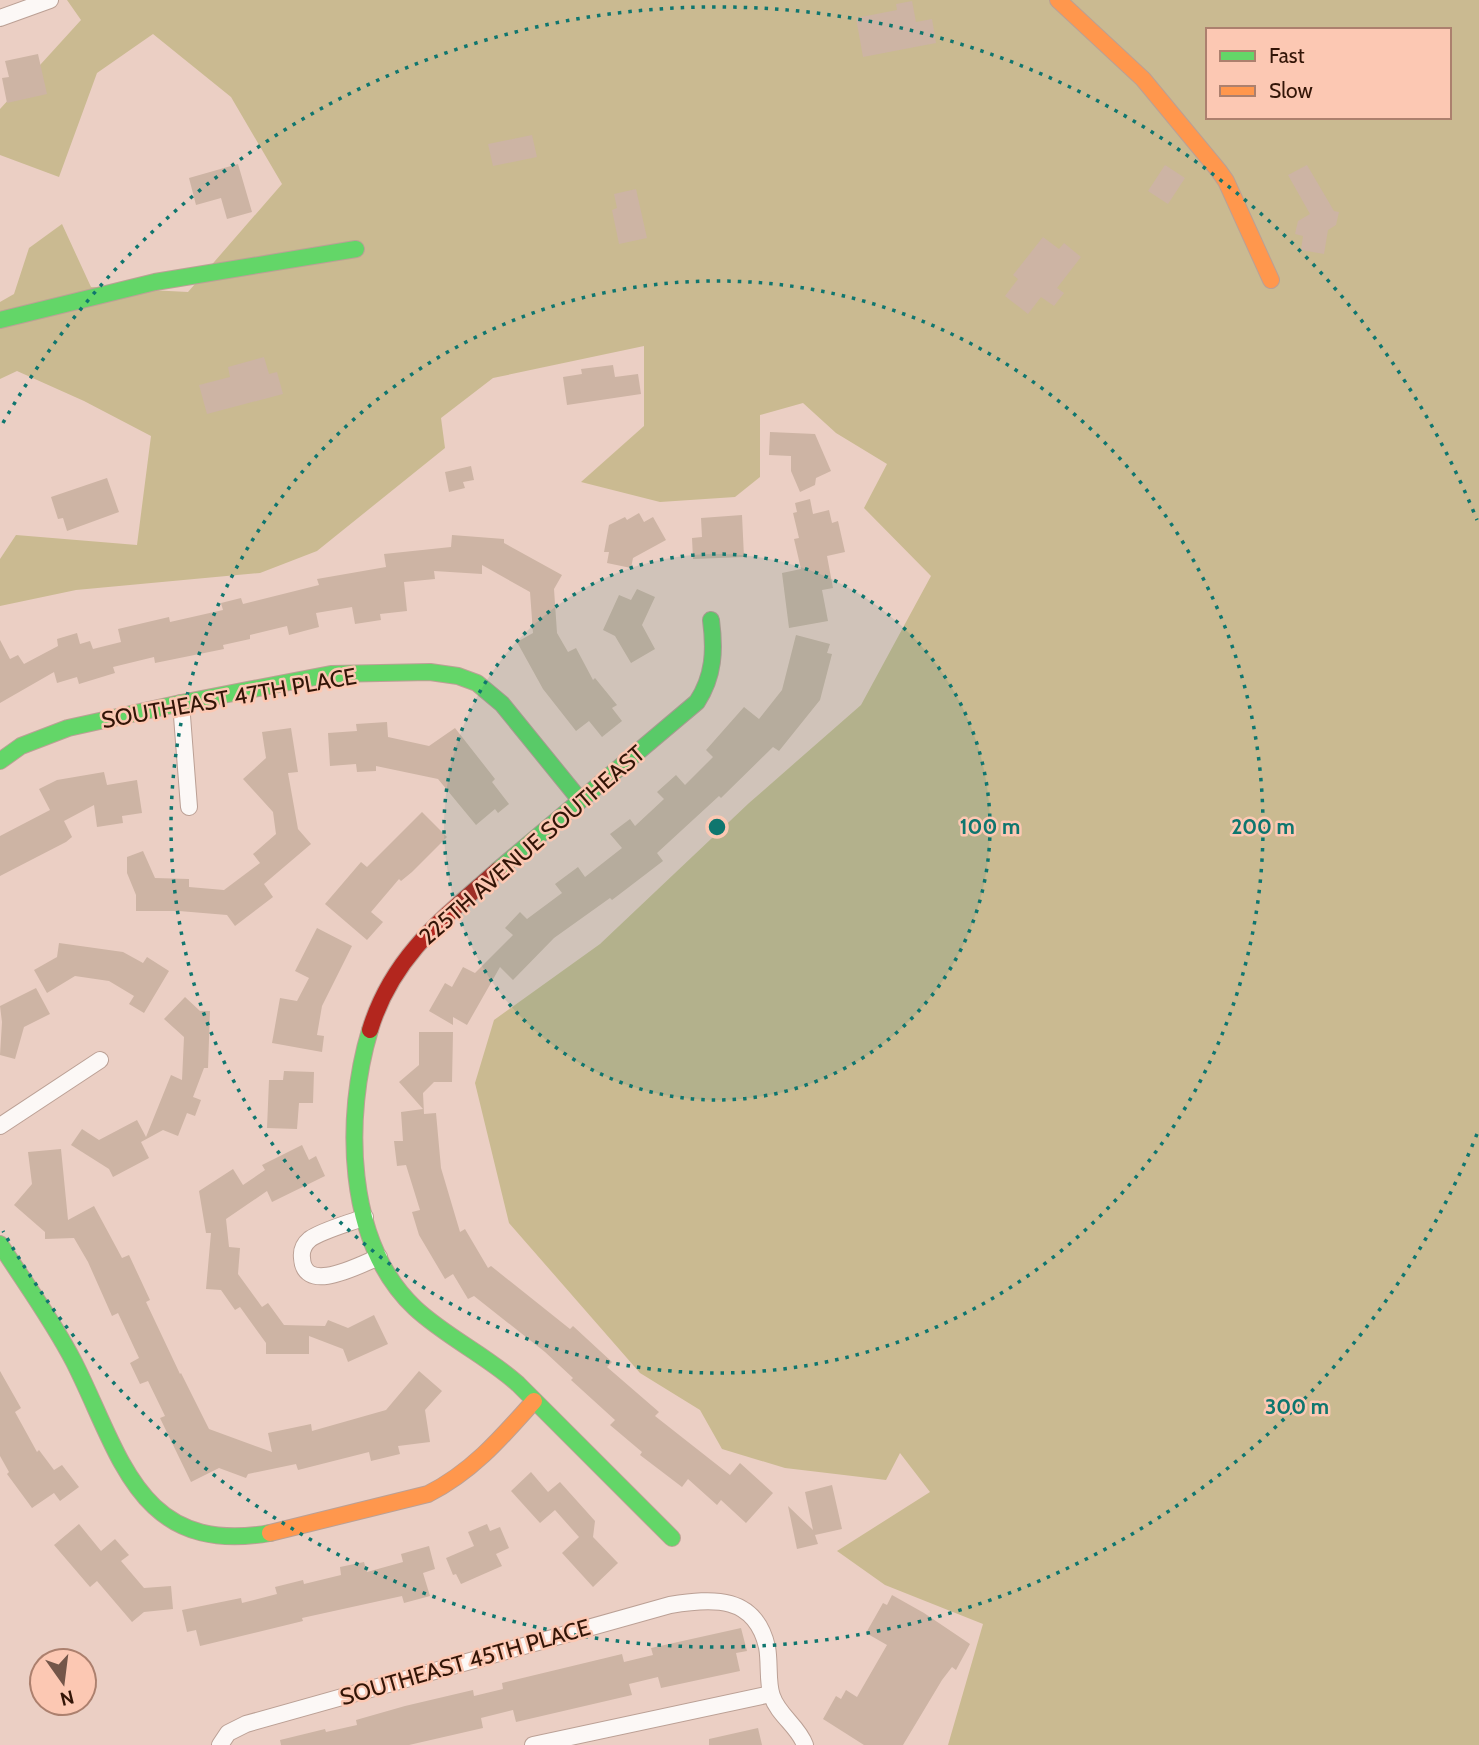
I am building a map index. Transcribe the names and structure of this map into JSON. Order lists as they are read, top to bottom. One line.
{"streets":{"street":["SOUTHEAST 47TH PLACE","225TH AVENUE SOUTHEAST","SOUTHEAST 45TH PLACE"]},"crossings":[["SOUTHEAST 47TH PLACE","225TH AVENUE SOUTHEAST"]],"legend":["Fast","Slow"],"north":"bottom","rings":["100 m","200 m","300 m"]}
